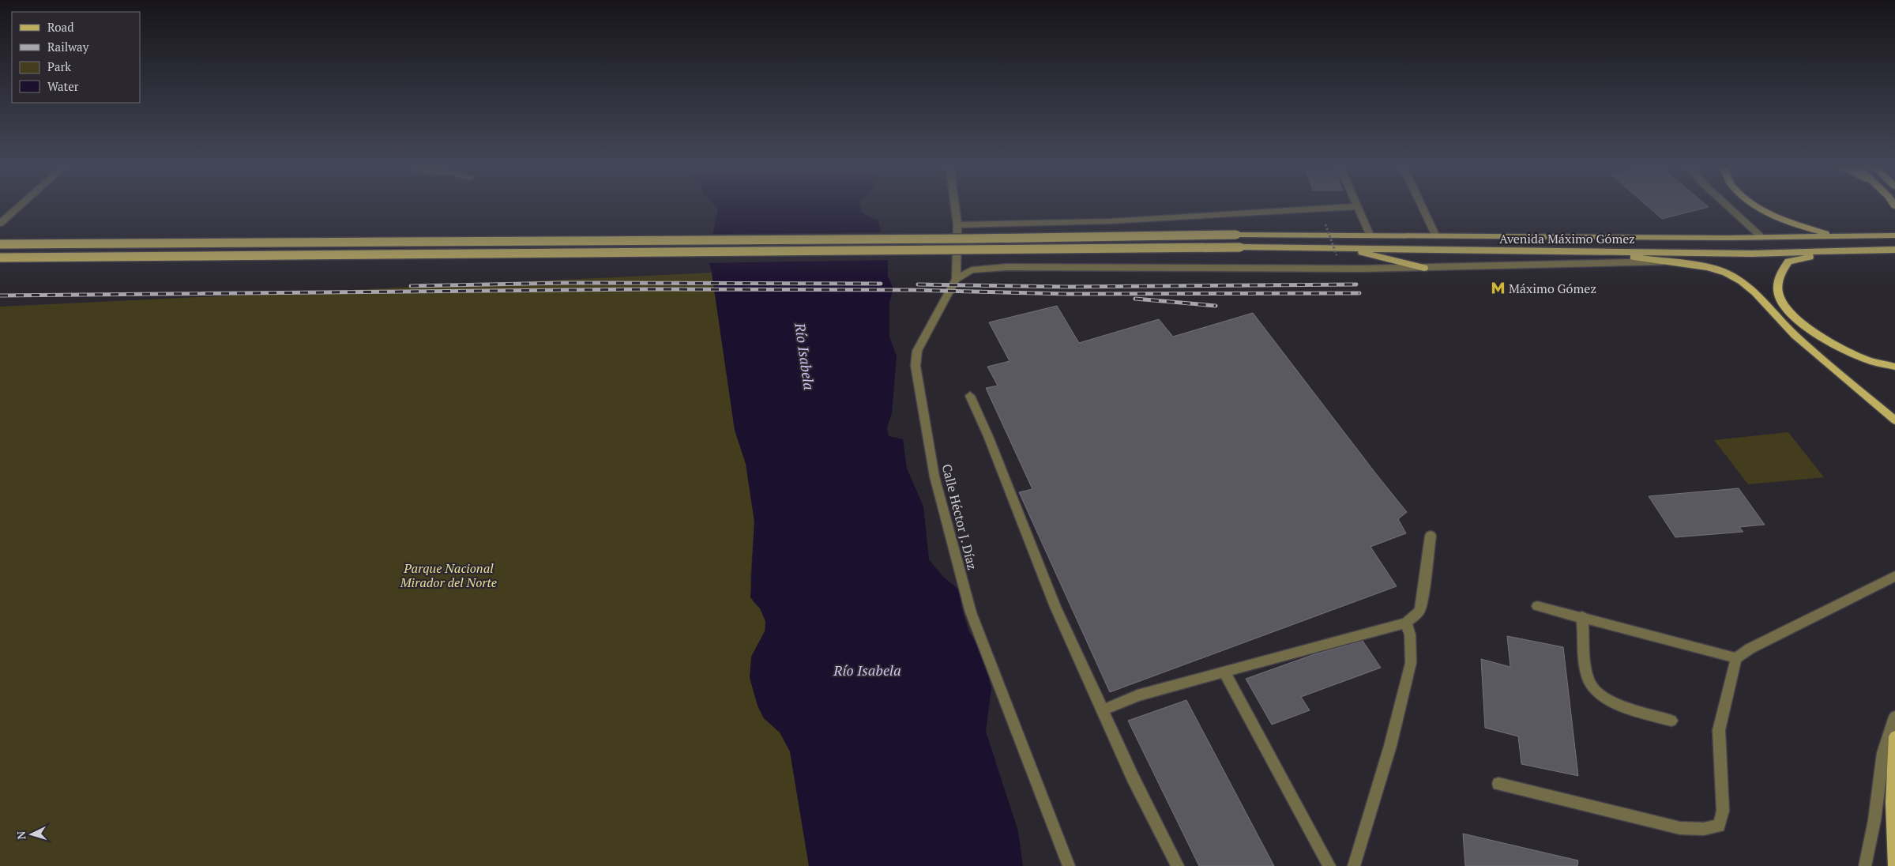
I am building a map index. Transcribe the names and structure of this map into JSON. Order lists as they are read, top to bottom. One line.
{"streets":{"main road":["Avenida Máximo Gómez"],"street":["Calle Héctor J. Díaz"]},"water":["Río Isabela"],"parks":["Parque Nacional Mirador del Norte"],"places":{"metro station":["Máximo Gómez"]},"legend":["Road","Railway","Park","Water"],"north":"left"}
